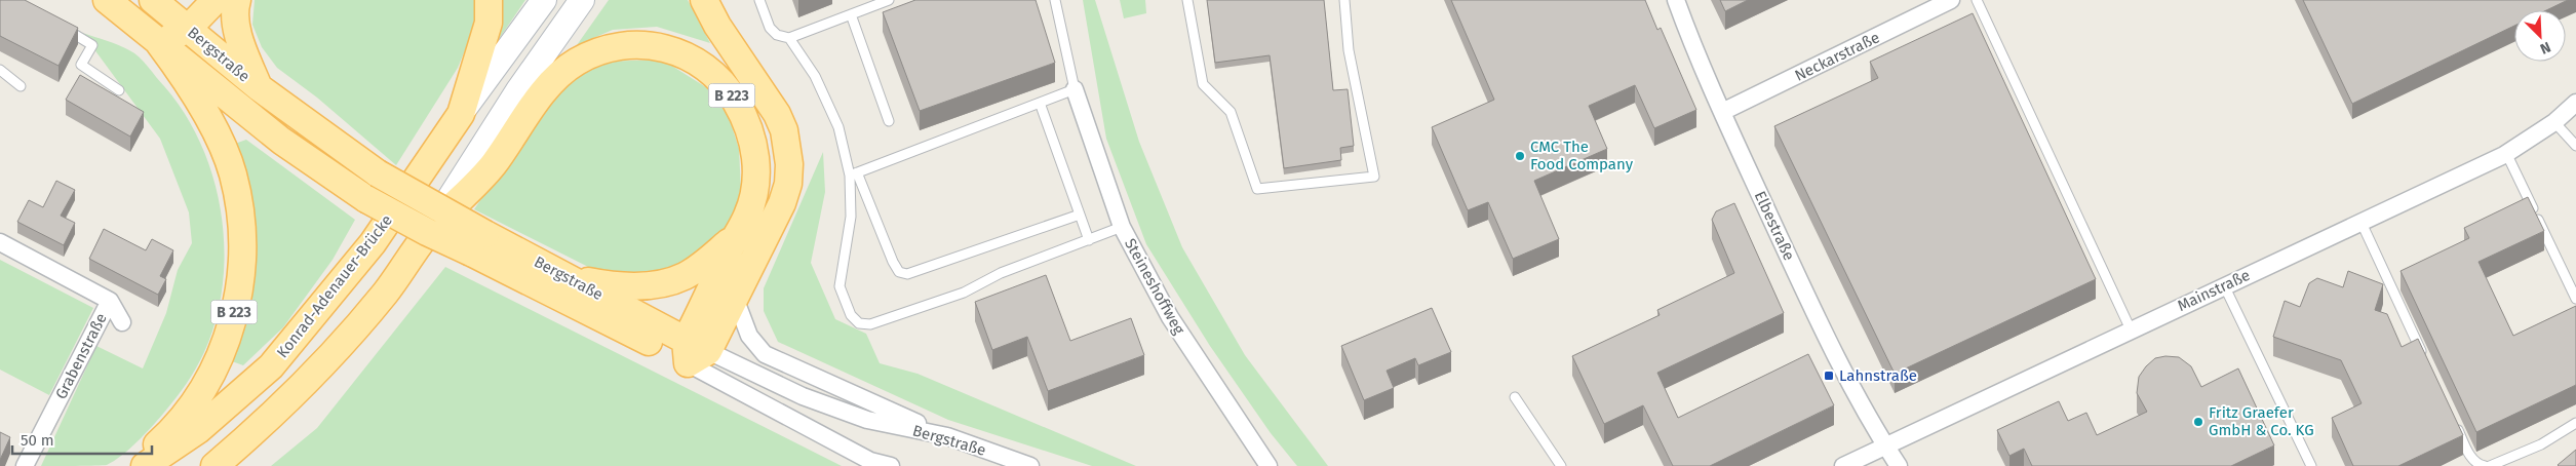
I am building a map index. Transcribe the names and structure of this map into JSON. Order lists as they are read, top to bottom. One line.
{"streets":{"main road":["Bergstraße","B 223","Konrad-Adenauer-Brücke"],"street":["Neckarstraße","Elbestraße","Steineshoffweg","Mainstraße","Grabenstraße"]},"crossings":[["Bergstraße","B 223"],["Neckarstraße","Elbestraße"],["Elbestraße","Mainstraße"]],"places":{"other":["CMC The Food Company","Fritz Graefer GmbH & Co. KG"],"transit":["Lahnstraße"]},"scale_bar":"50 m","north":"bottom right"}
